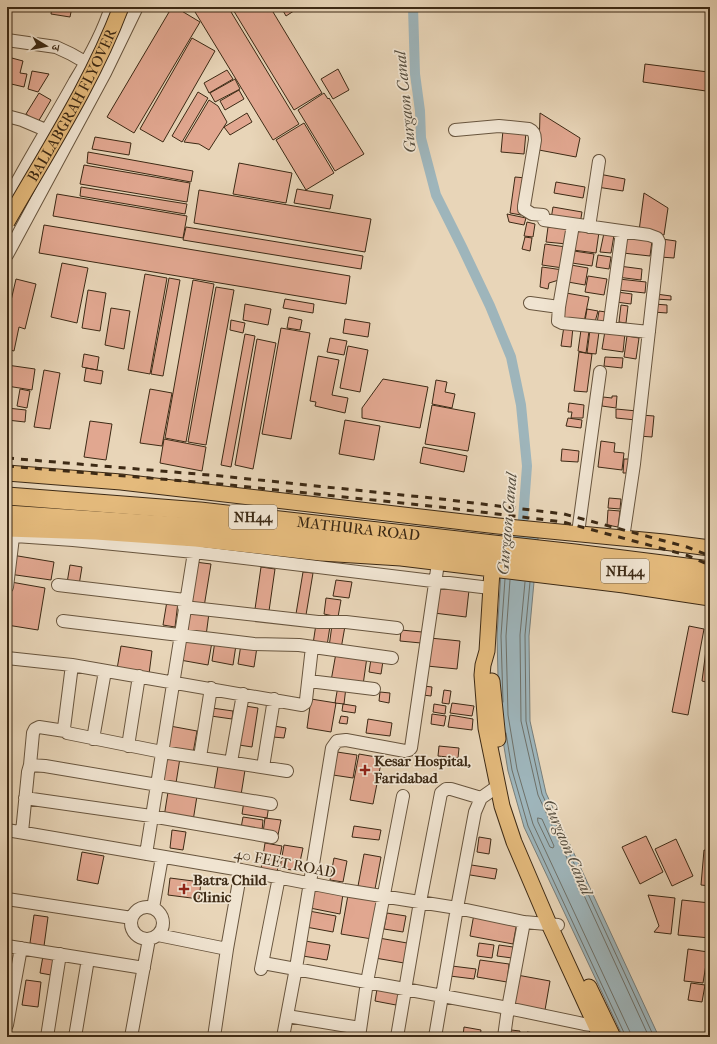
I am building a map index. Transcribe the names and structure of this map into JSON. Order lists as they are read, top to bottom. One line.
{"streets":{"highway":["NH44","MATHURA ROAD"],"main road":["BALLABGRAH FLYOVER"],"street":["40 FEET ROAD"]},"water":["Gurgaon Canal"],"places":{"health":["Kesar Hospital, Faridabad","Batra Child Clinic"]},"north":"right"}
